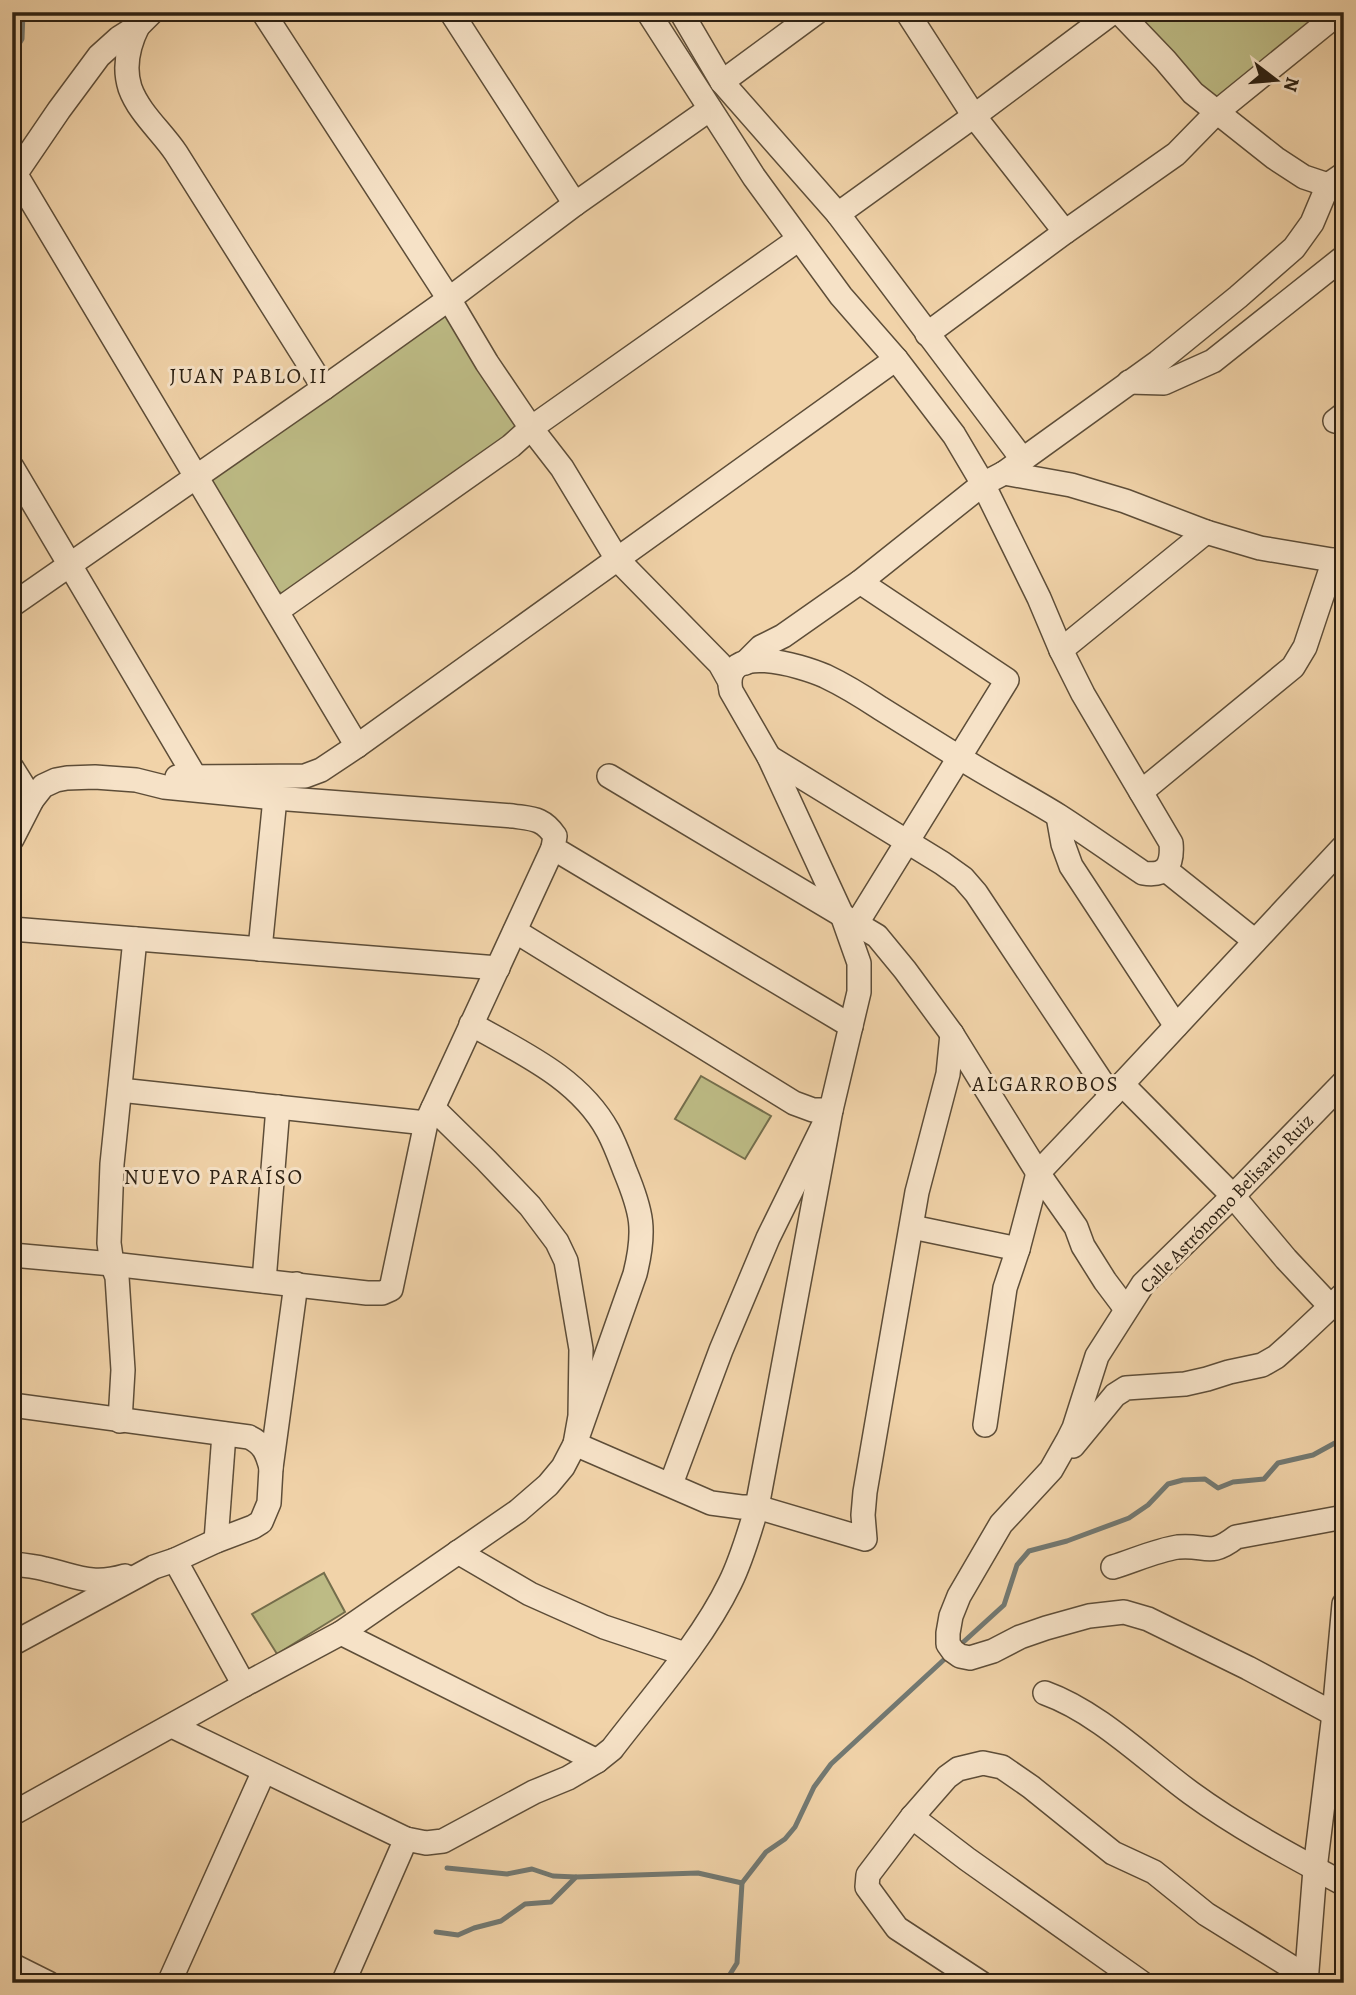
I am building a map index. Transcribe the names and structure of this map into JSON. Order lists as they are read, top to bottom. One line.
{"streets":{"street":["Calle Astrónomo Belisario Ruiz"]},"districts":["JUAN PABLO II","ALGARROBOS","NUEVO PARAÍSO"],"north":"right"}
